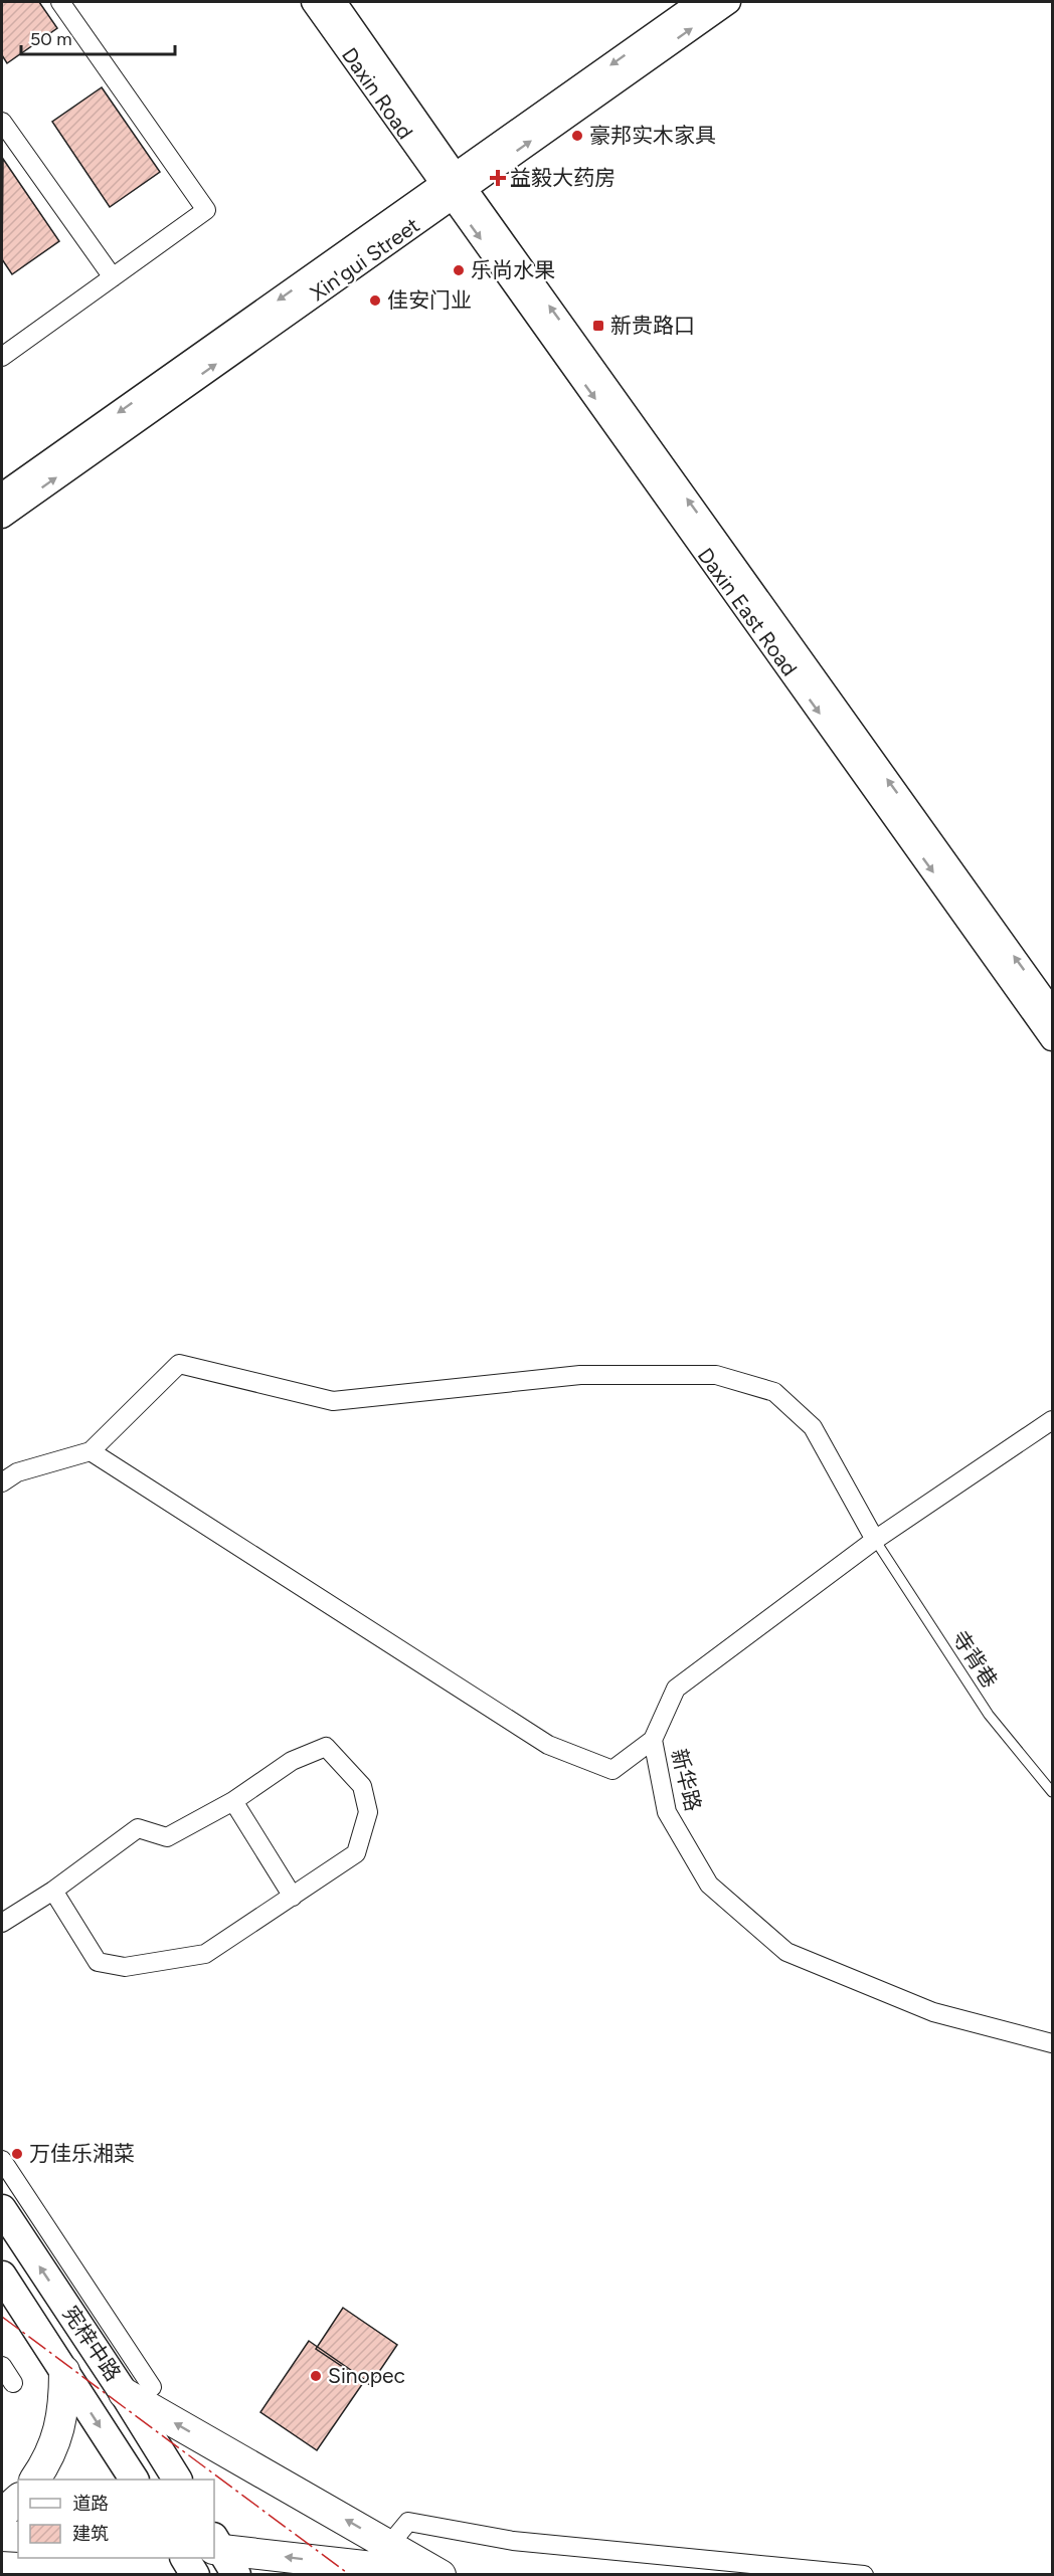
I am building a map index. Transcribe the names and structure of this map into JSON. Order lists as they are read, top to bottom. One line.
{"streets":{"main road":["宪梓中路"],"street":["Daxin Road","Xin'gui Street","Daxin East Road","新华路"],"lane":["寺背巷"]},"crossings":[["Daxin Road","Xin'gui Street"],["Daxin Road","Daxin East Road"],["Xin'gui Street","Daxin East Road"],["寺背巷","新华路"]],"places":{"other":["豪邦实木家具","乐尚水果","佳安门业","万佳乐湘菜","Sinopec"],"health":["益毅大药房"],"transit":["新贵路口"]},"legend":["道路","建筑"],"scale_bar":"50 m"}
